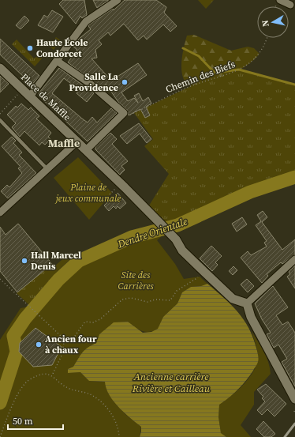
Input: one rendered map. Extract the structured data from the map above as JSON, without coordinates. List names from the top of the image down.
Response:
{
  "streets": {
    "street": ["Place de Maffle"],
    "path": ["Chemin des Biefs"]
  },
  "districts": ["Maffle"],
  "water": ["Dendre Orientale", "Ancienne carrière Rivière et Cailleau"],
  "parks": ["Plaine de jeux communale", "Site des Carrières"],
  "places": [
    "Haute École Condorcet",
    "Salle La Providence",
    "Hall Marcel Denis",
    "Ancien four à chaux"
  ],
  "scale_bar": "50 m",
  "north": "left"
}
